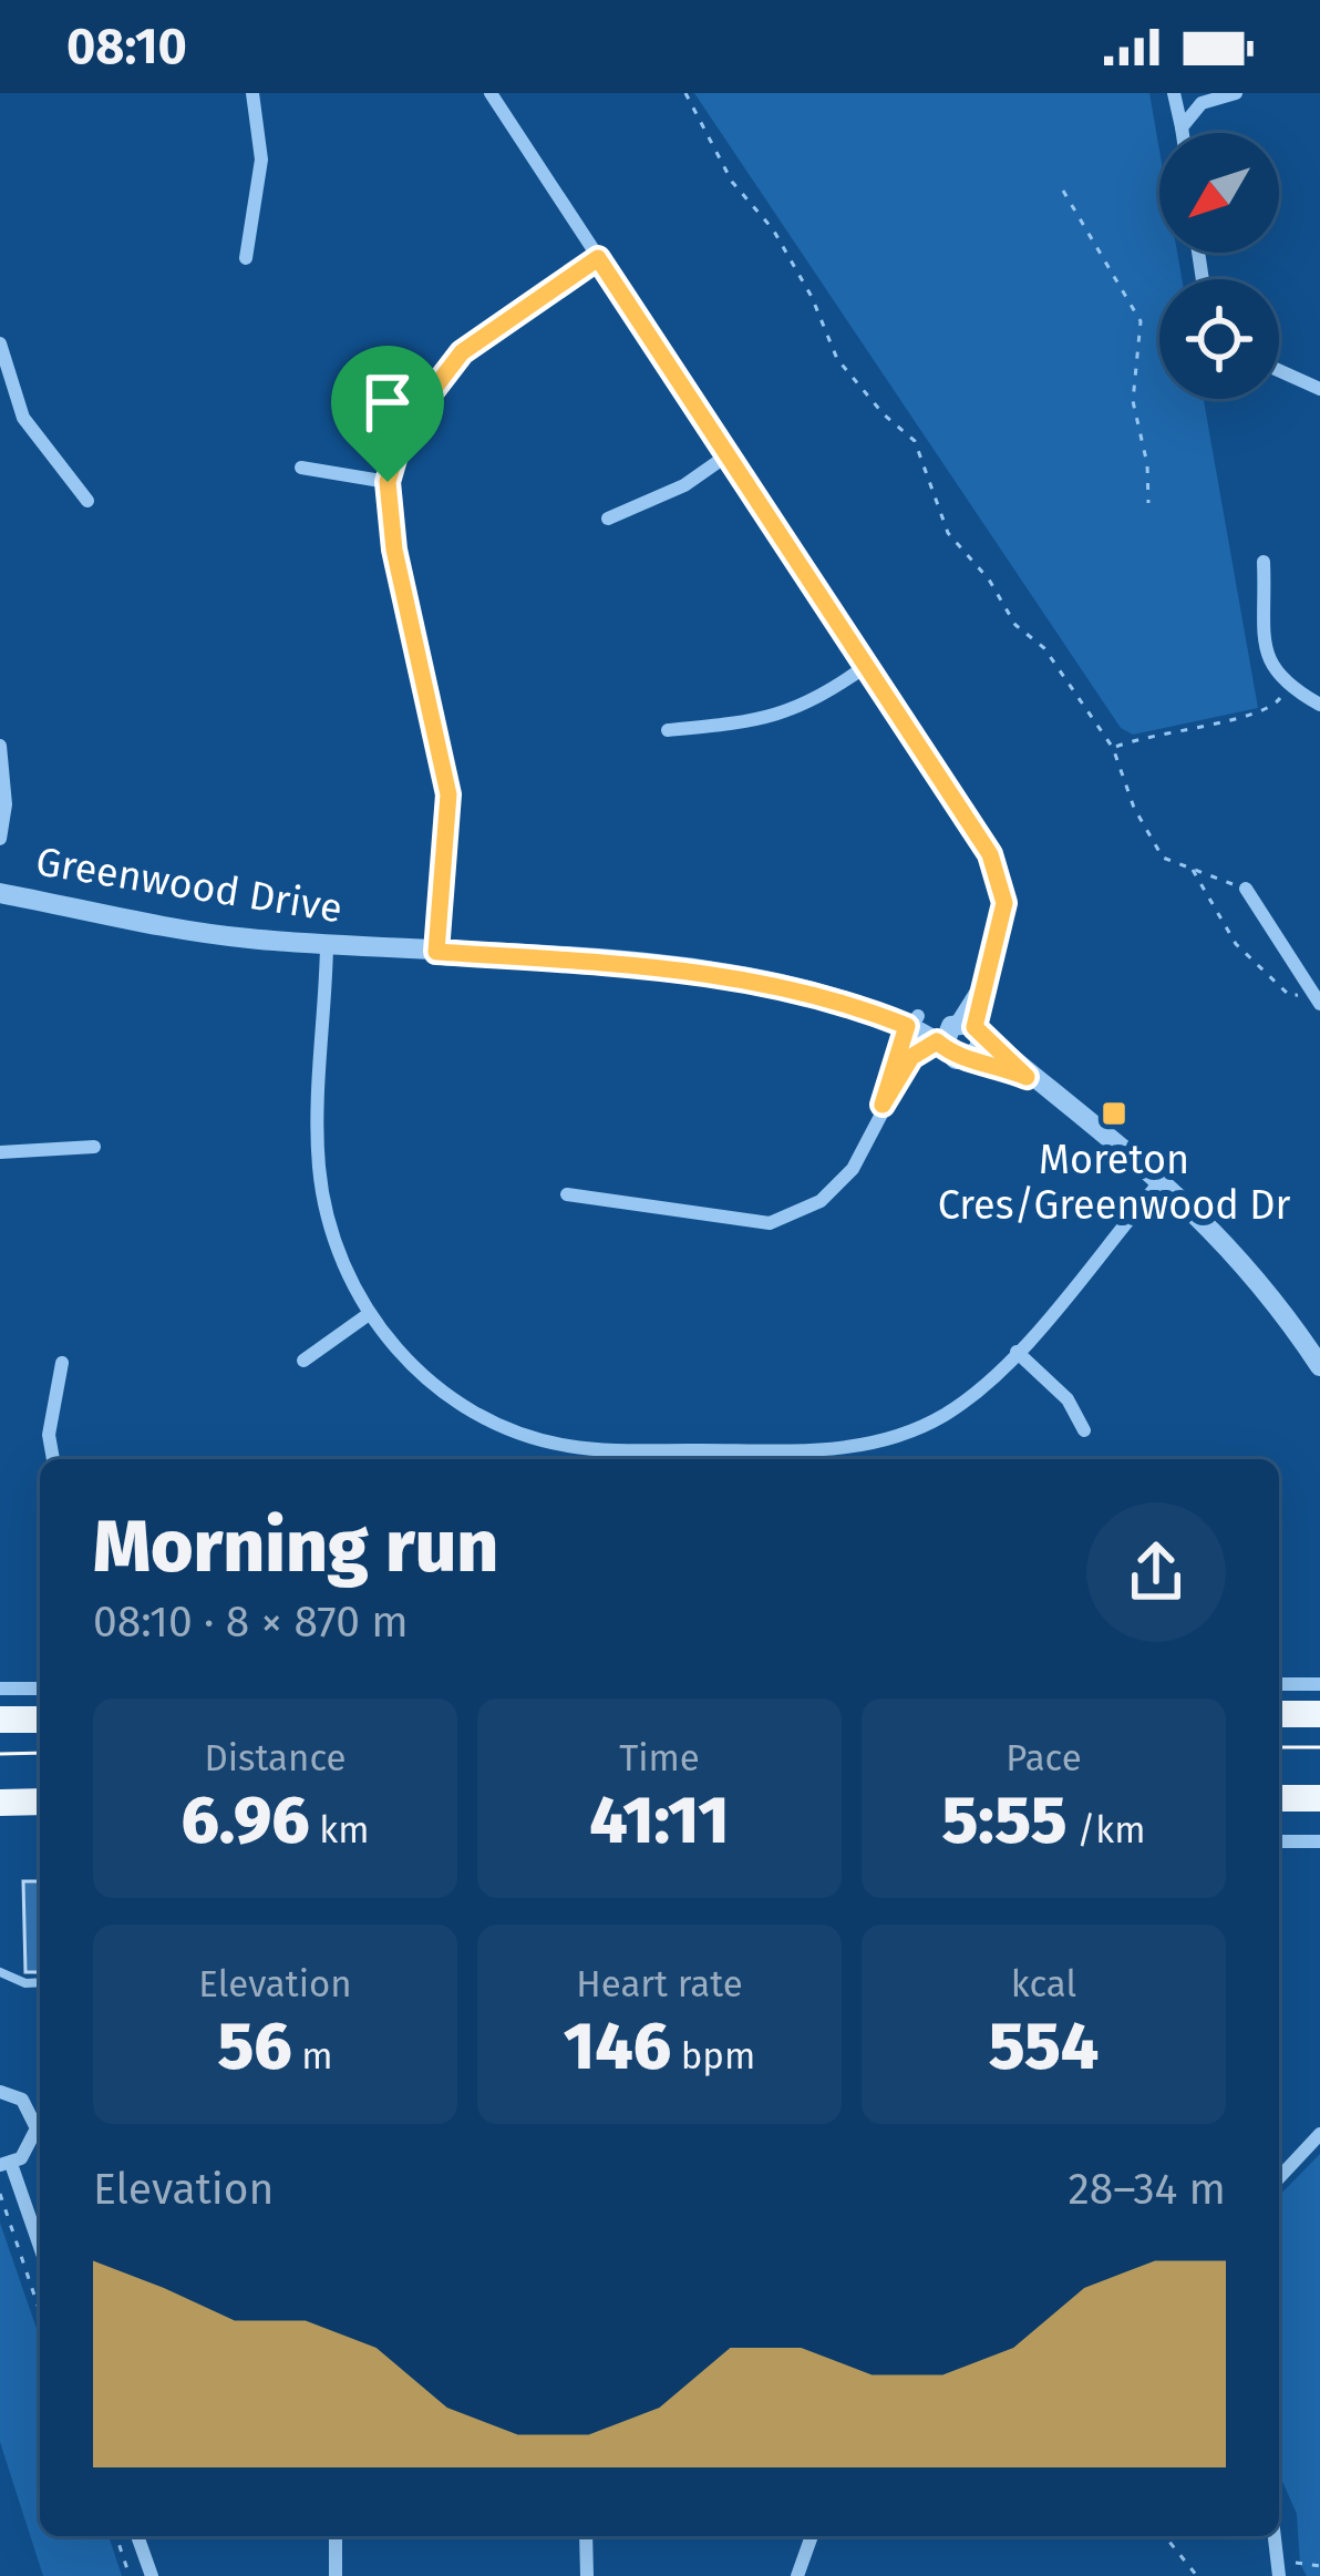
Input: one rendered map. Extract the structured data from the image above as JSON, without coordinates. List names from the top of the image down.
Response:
{
  "streets": {
    "street": ["Greenwood Drive"]
  },
  "places": {
    "transit": ["Moreton Cres/Greenwood Dr"]
  },
  "north": "bottom left",
  "page": {
    "status": "08:10",
    "heading": ["Morning run", "08:10 · 8 × 870 m"],
    "stats": [
      ["Distance", "6.96 km"],
      ["Time", "41:11"],
      ["Pace", "5:55 /km"],
      ["Elevation", "56 m"],
      ["Heart rate", "146 bpm"],
      ["kcal", "554"]
    ],
    "chart": ["Elevation", "28–34 m"]
  }
}
